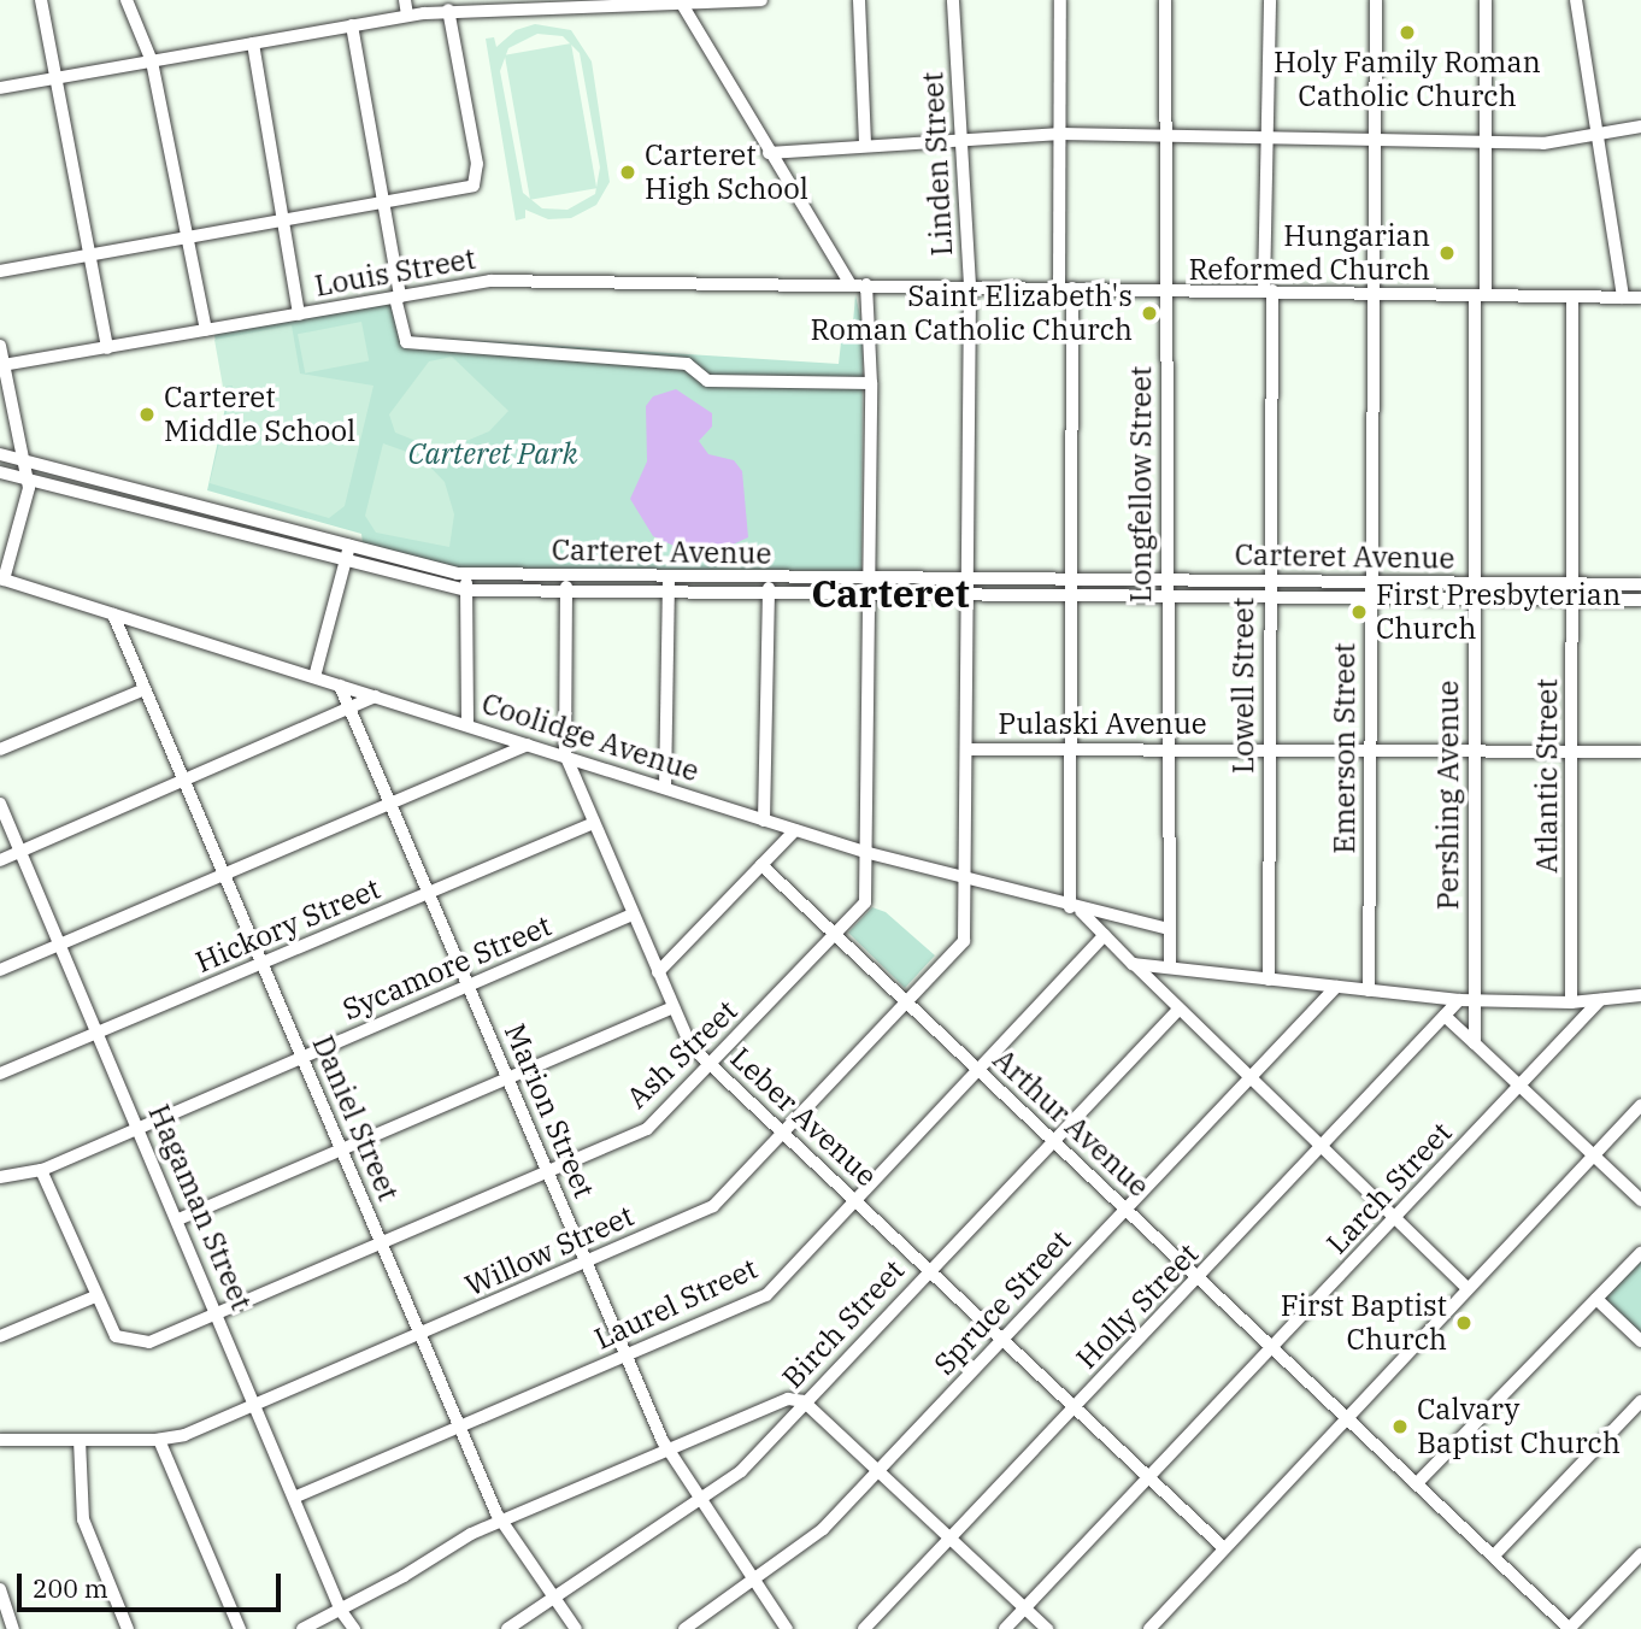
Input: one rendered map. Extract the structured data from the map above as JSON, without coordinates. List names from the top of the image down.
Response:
{
  "streets": {
    "street": [
      "Linden Street",
      "Louis Street",
      "Longfellow Street",
      "Carteret Avenue",
      "Lowell Street",
      "Pulaski Avenue",
      "Coolidge Avenue",
      "Emerson Street",
      "Atlantic Street",
      "Pershing Avenue",
      "Hickory Street",
      "Sycamore Street",
      "Ash Street",
      "Marion Street",
      "Leber Avenue",
      "Daniel Street",
      "Arthur Avenue",
      "Larch Street",
      "Hagaman Street",
      "Willow Street",
      "Spruce Street",
      "Laurel Street",
      "Holly Street",
      "Birch Street"
    ]
  },
  "crossings": [
    ["Linden Street", "Louis Street"],
    ["Linden Street", "Carteret Avenue"],
    ["Linden Street", "Pulaski Avenue"],
    ["Linden Street", "Coolidge Avenue"],
    ["Linden Street", "Willow Street"],
    ["Louis Street", "Longfellow Street"],
    ["Louis Street", "Lowell Street"],
    ["Louis Street", "Emerson Street"],
    ["Louis Street", "Atlantic Street"],
    ["Louis Street", "Pershing Avenue"],
    ["Louis Street", "Ash Street"],
    ["Longfellow Street", "Carteret Avenue"],
    ["Longfellow Street", "Pulaski Avenue"],
    ["Longfellow Street", "Coolidge Avenue"],
    ["Carteret Avenue", "Lowell Street"],
    ["Carteret Avenue", "Emerson Street"],
    ["Carteret Avenue", "Atlantic Street"],
    ["Carteret Avenue", "Pershing Avenue"],
    ["Carteret Avenue", "Ash Street"],
    ["Lowell Street", "Pulaski Avenue"],
    ["Pulaski Avenue", "Emerson Street"],
    ["Pulaski Avenue", "Atlantic Street"],
    ["Pulaski Avenue", "Pershing Avenue"],
    ["Coolidge Avenue", "Ash Street"],
    ["Coolidge Avenue", "Marion Street"],
    ["Coolidge Avenue", "Leber Avenue"],
    ["Coolidge Avenue", "Daniel Street"],
    ["Coolidge Avenue", "Willow Street"],
    ["Pershing Avenue", "Holly Street"],
    ["Hickory Street", "Marion Street"],
    ["Hickory Street", "Leber Avenue"],
    ["Hickory Street", "Daniel Street"],
    ["Hickory Street", "Hagaman Street"],
    ["Sycamore Street", "Marion Street"],
    ["Sycamore Street", "Leber Avenue"],
    ["Sycamore Street", "Daniel Street"],
    ["Sycamore Street", "Hagaman Street"],
    ["Ash Street", "Marion Street"],
    ["Ash Street", "Leber Avenue"],
    ["Ash Street", "Daniel Street"],
    ["Ash Street", "Arthur Avenue"],
    ["Ash Street", "Hagaman Street"],
    ["Marion Street", "Willow Street"],
    ["Marion Street", "Spruce Street"],
    ["Marion Street", "Laurel Street"],
    ["Marion Street", "Birch Street"],
    ["Leber Avenue", "Larch Street"],
    ["Leber Avenue", "Willow Street"],
    ["Leber Avenue", "Spruce Street"],
    ["Leber Avenue", "Laurel Street"],
    ["Leber Avenue", "Holly Street"],
    ["Leber Avenue", "Birch Street"],
    ["Daniel Street", "Willow Street"],
    ["Daniel Street", "Laurel Street"],
    ["Daniel Street", "Birch Street"],
    ["Arthur Avenue", "Larch Street"],
    ["Arthur Avenue", "Willow Street"],
    ["Arthur Avenue", "Spruce Street"],
    ["Arthur Avenue", "Laurel Street"],
    ["Arthur Avenue", "Holly Street"],
    ["Arthur Avenue", "Birch Street"],
    ["Hagaman Street", "Willow Street"],
    ["Hagaman Street", "Laurel Street"]
  ],
  "districts": ["Carteret"],
  "parks": ["Carteret Park"],
  "places": [
    "Holy Family Roman Catholic Church",
    "Carteret High School",
    "Hungarian Reformed Church",
    "Saint Elizabeth's Roman Catholic Church",
    "Carteret Middle School",
    "First Presbyterian Church",
    "First Baptist Church",
    "Calvary Baptist Church"
  ],
  "scale_bar": "200 m"
}
